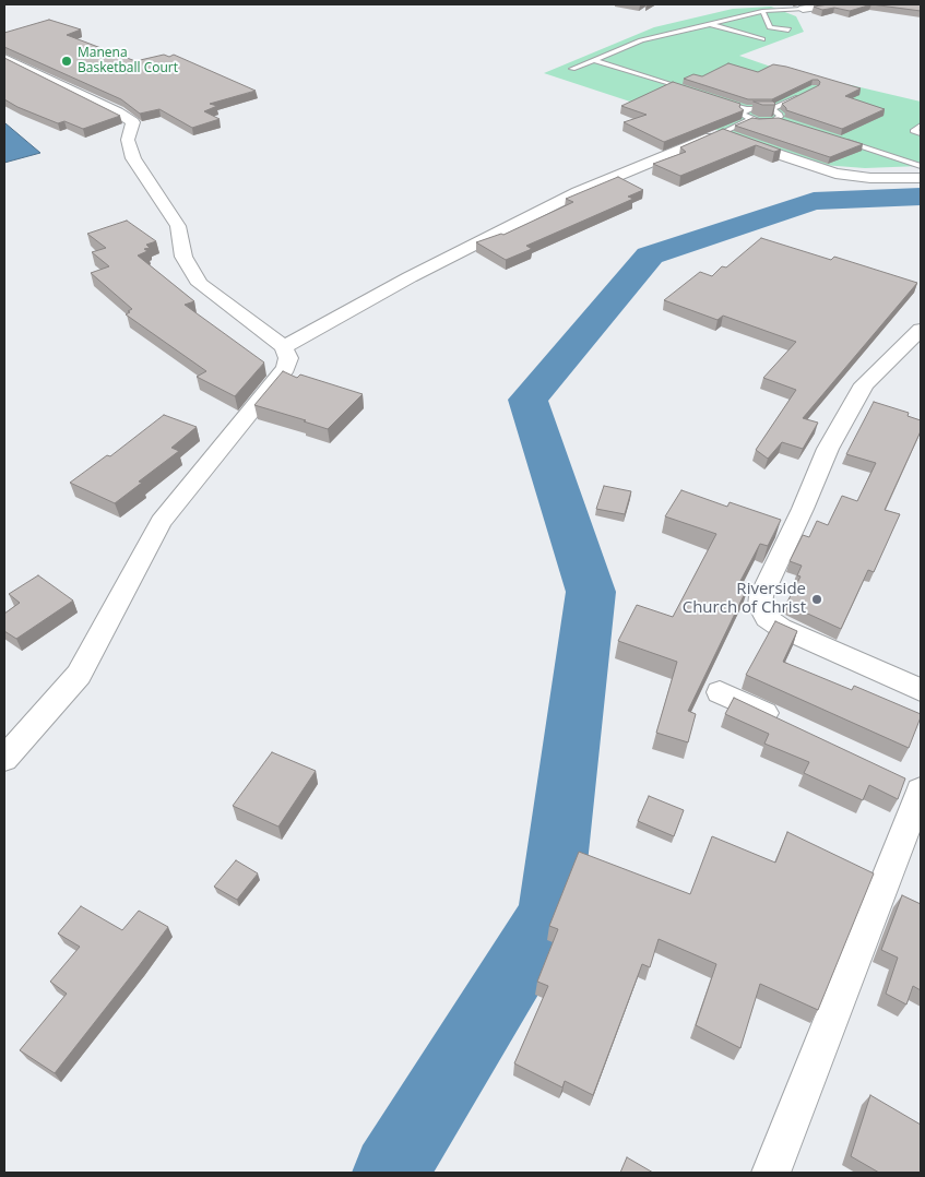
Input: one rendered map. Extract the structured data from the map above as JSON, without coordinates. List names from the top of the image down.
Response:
{
  "places": ["Manena Basketball Court", "Riverside Church of Christ"]
}
